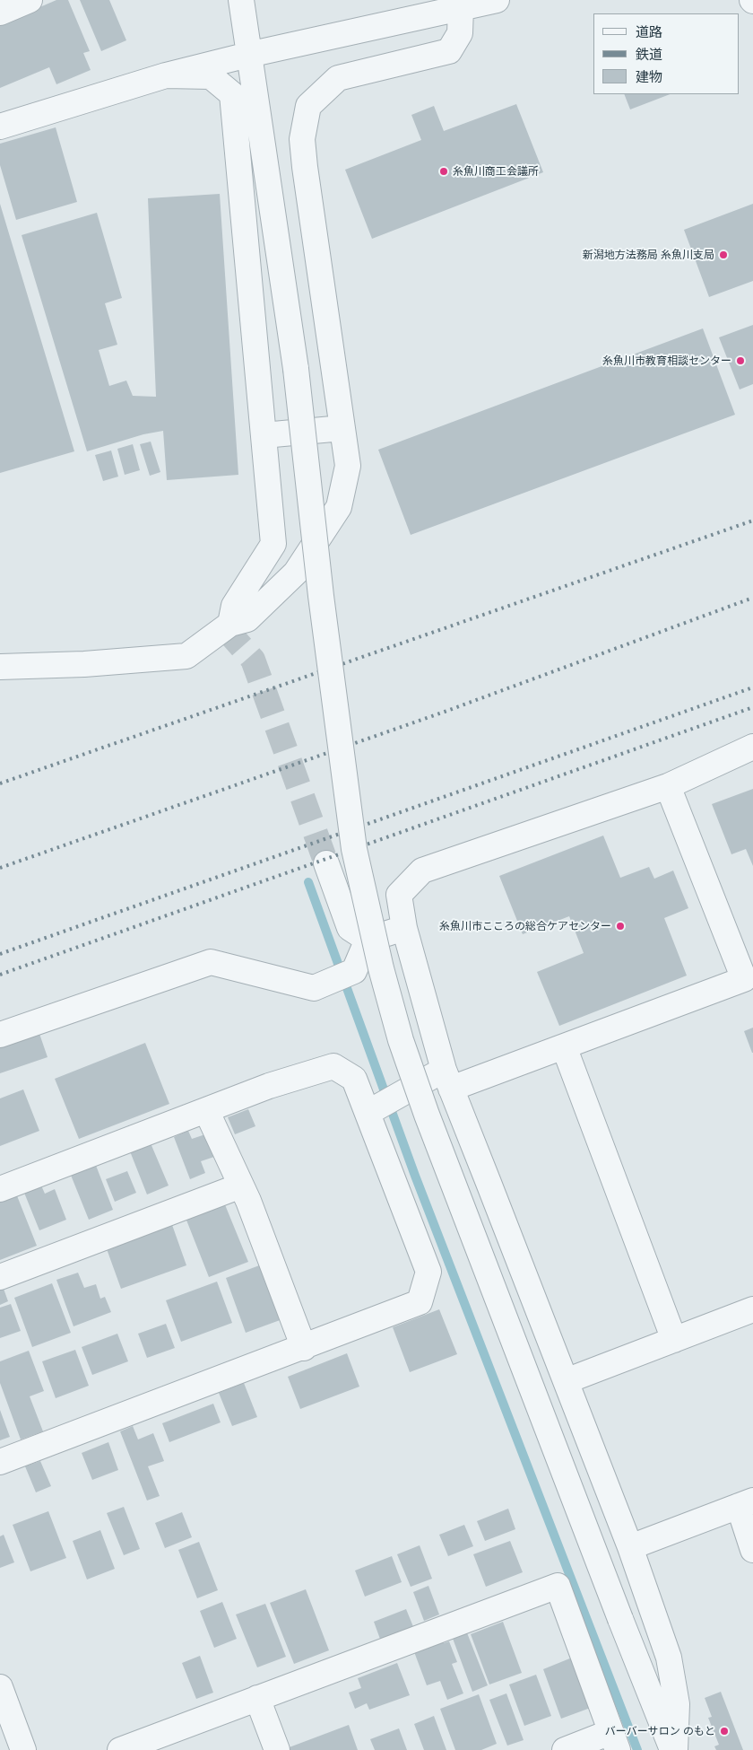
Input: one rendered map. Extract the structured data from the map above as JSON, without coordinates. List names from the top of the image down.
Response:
{
  "places": [
    "糸魚川商工会議所",
    "新潟地方法務局 糸魚川支局",
    "糸魚川市教育相談センター",
    "糸魚川市こころの総合ケアセンター",
    "バーバーサロン のもと"
  ],
  "legend": ["道路", "鉄道", "建物"]
}
